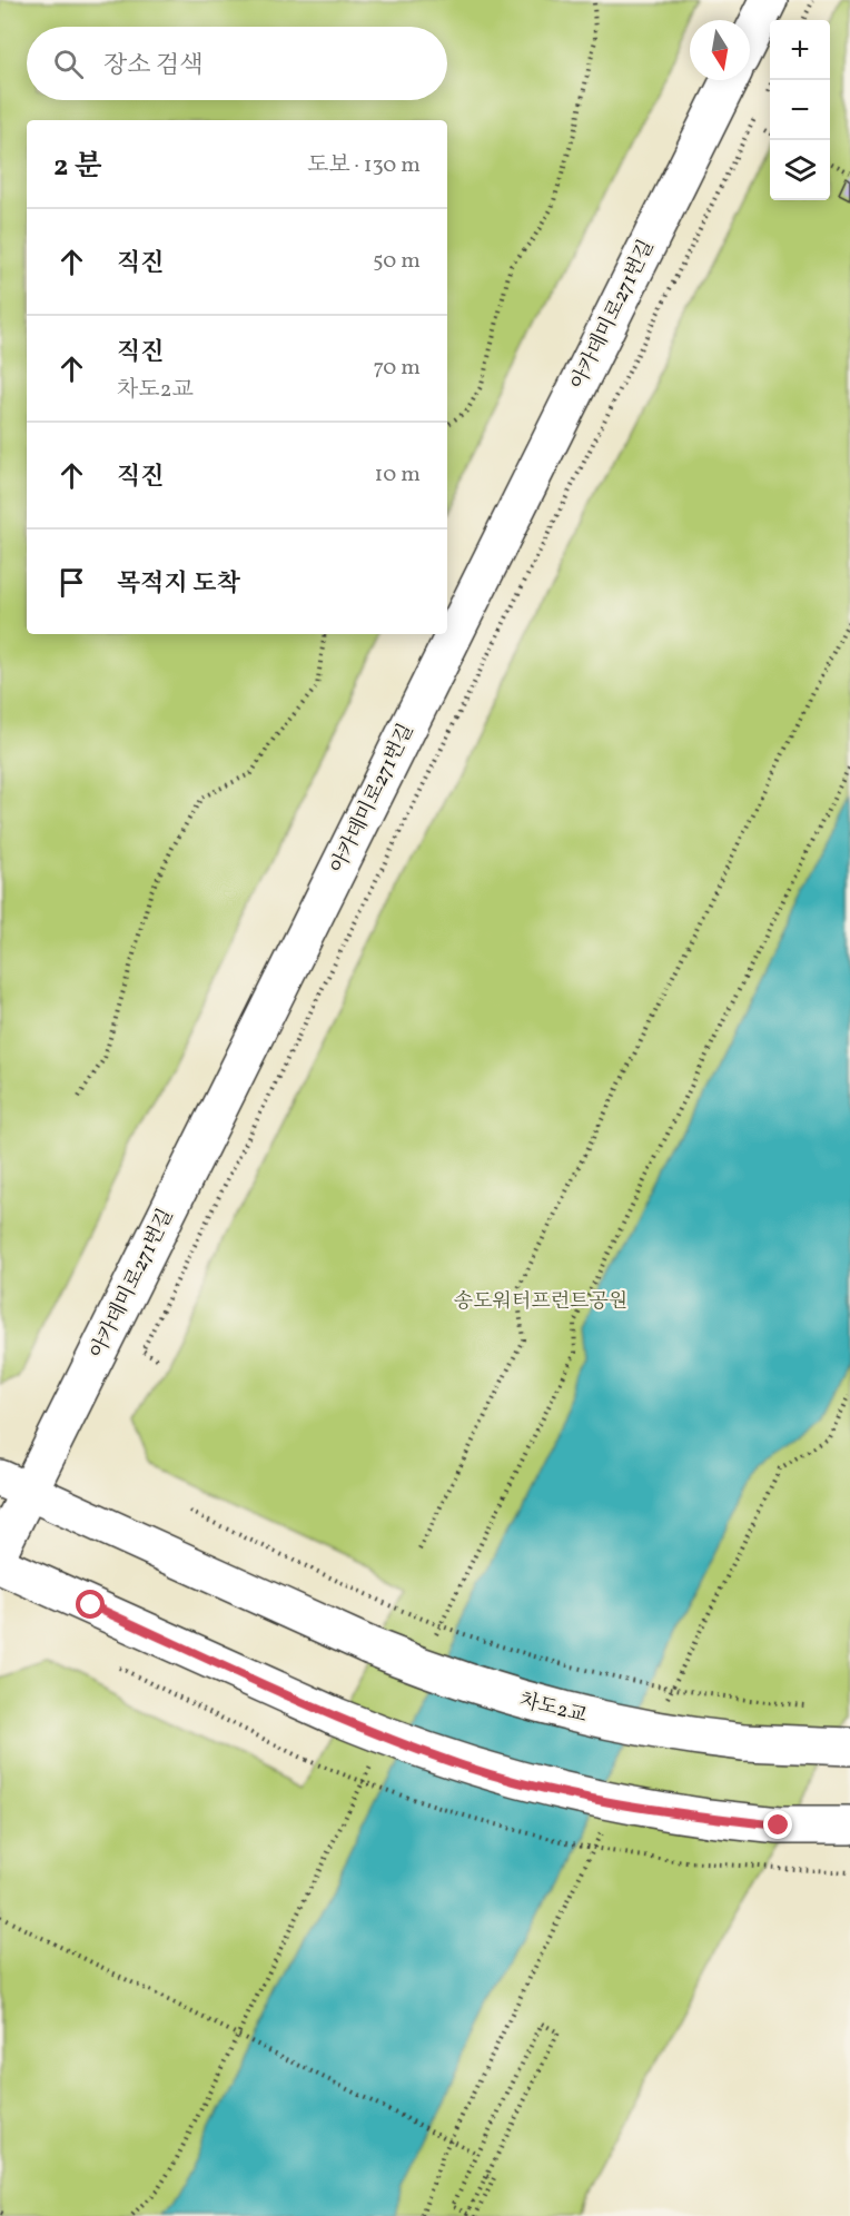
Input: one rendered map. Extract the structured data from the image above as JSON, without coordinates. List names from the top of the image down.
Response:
{
  "streets": {
    "main road": ["아카데미로271번길", "차도2교"]
  },
  "crossings": [
    ["아카데미로271번길", "차도2교"]
  ],
  "parks": ["송도워터프런트공원"],
  "north": "bottom",
  "page": {
    "map_buttons": ["+", "−"],
    "search": "장소 검색",
    "heading": ["2 분", "도보 · 130 m"],
    "list": [
      ["직진", "50 m"],
      ["직진", "차도2교", "70 m"],
      ["직진", "10 m"],
      "목적지 도착"
    ]
  }
}
